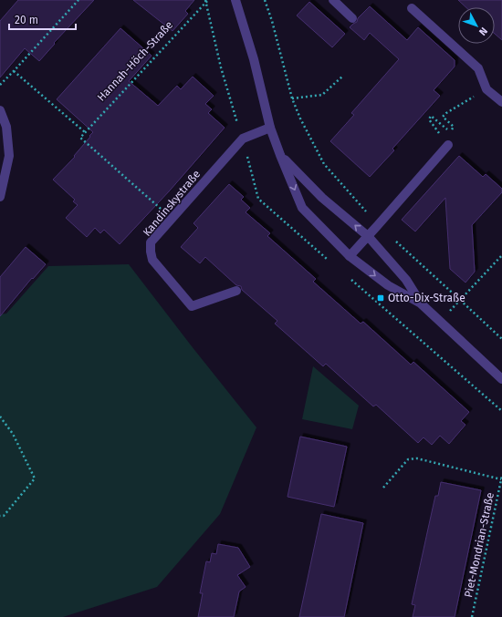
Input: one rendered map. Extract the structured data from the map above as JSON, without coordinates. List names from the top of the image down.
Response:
{
  "streets": {
    "street": ["Kandinskystraße"],
    "path": ["Hannah-Höch-Straße", "Piet-Mondrian-Straße"]
  },
  "crossings": [
    ["Hannah-Höch-Straße", "Kandinskystraße"]
  ],
  "places": {
    "transit": ["Otto-Dix-Straße"]
  },
  "scale_bar": "20 m",
  "north": "bottom right"
}
